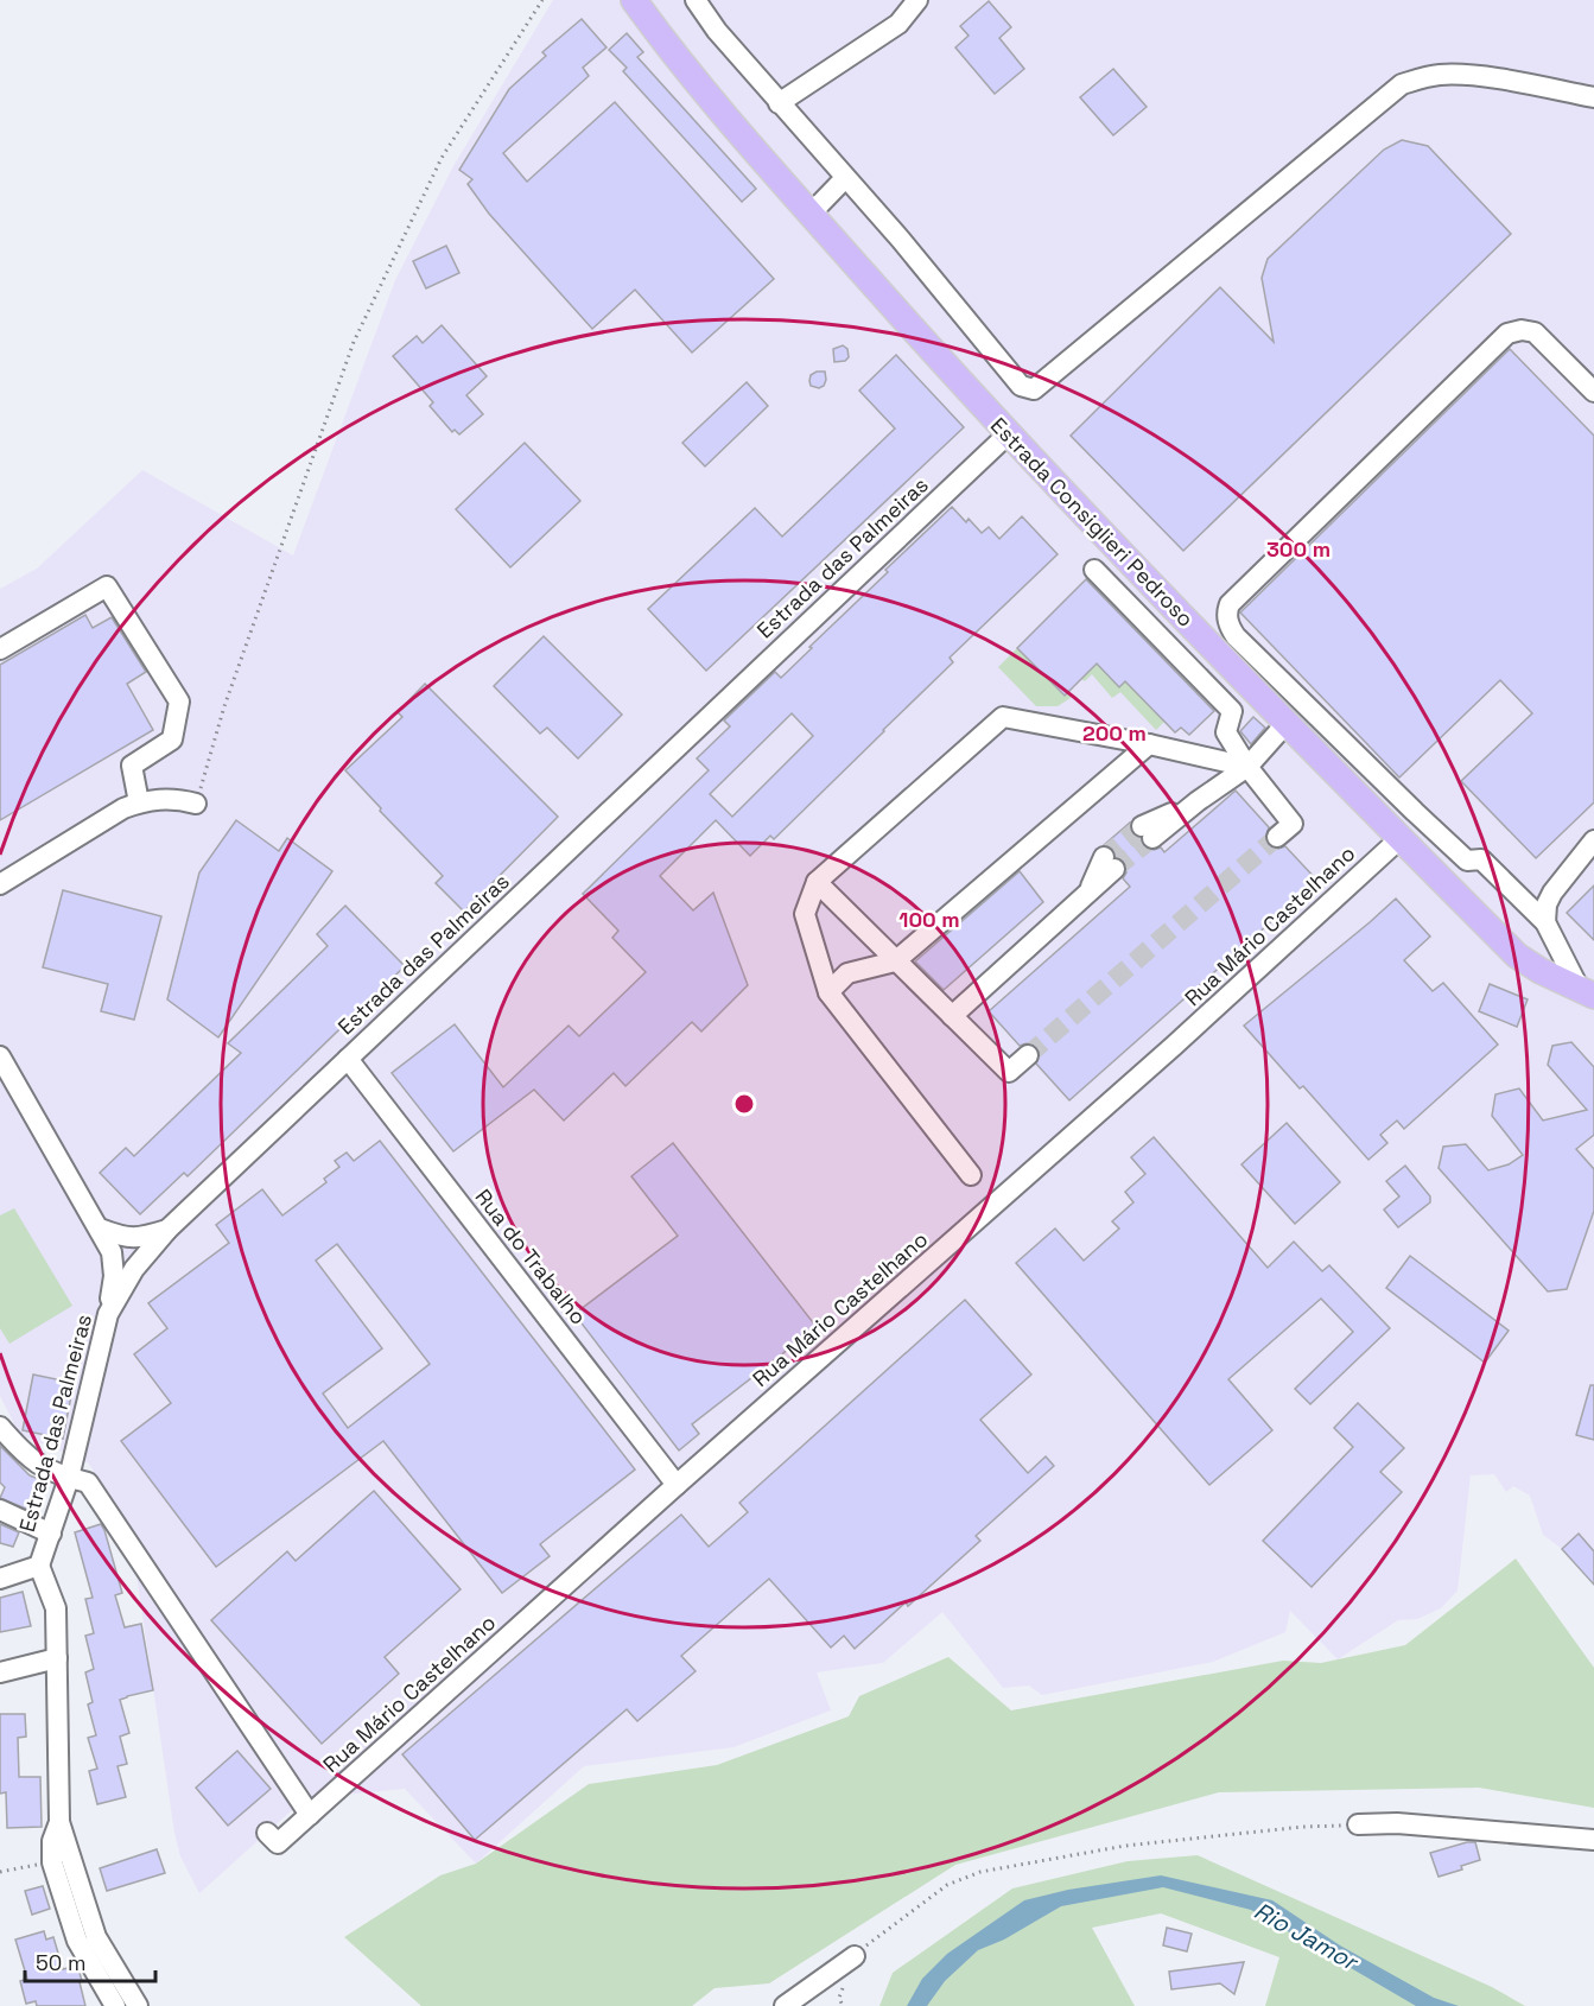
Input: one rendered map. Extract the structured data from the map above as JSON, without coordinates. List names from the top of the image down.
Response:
{
  "streets": {
    "main road": ["Estrada Consiglieri Pedroso"],
    "street": ["Estrada das Palmeiras", "Rua Mário Castelhano", "Rua do Trabalho"]
  },
  "crossings": [
    ["Estrada Consiglieri Pedroso", "Estrada das Palmeiras"],
    ["Estrada Consiglieri Pedroso", "Rua Mário Castelhano"],
    ["Estrada das Palmeiras", "Rua do Trabalho"],
    ["Rua Mário Castelhano", "Rua do Trabalho"]
  ],
  "water": ["Rio Jamor"],
  "scale_bar": "50 m",
  "rings": ["300 m", "200 m", "100 m"]
}
